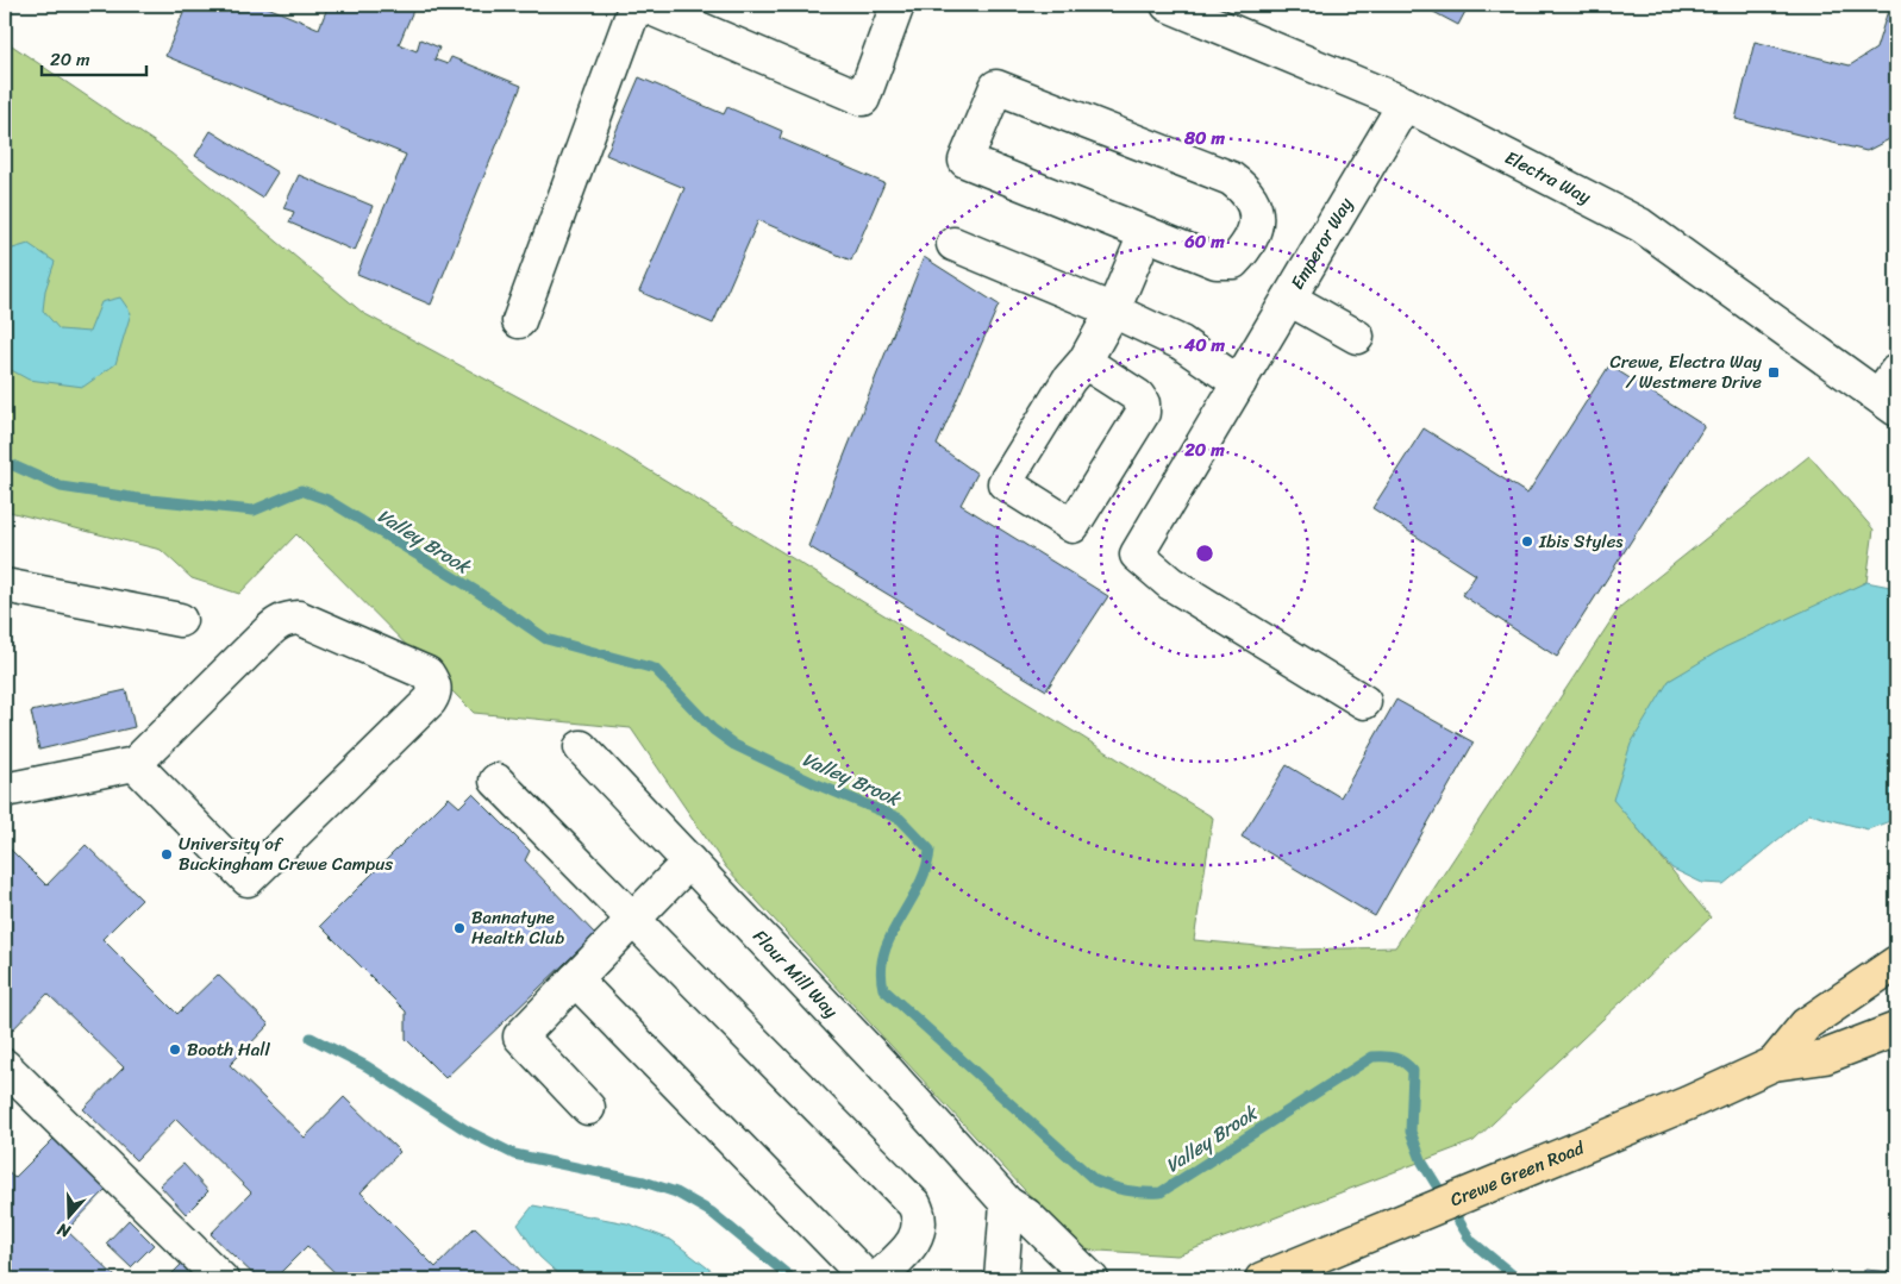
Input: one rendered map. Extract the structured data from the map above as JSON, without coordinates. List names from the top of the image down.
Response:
{
  "streets": {
    "main road": ["Crewe Green Road"],
    "street": ["Electra Way", "Emperor Way", "Flour Mill Way"]
  },
  "crossings": [
    ["Electra Way", "Emperor Way"]
  ],
  "water": ["Valley Brook"],
  "places": {
    "transit": ["Crewe, Electra Way / Westmere Drive"],
    "other": [
      "Ibis Styles",
      "University of Buckingham Crewe Campus",
      "Bannatyne Health Club",
      "Booth Hall"
    ]
  },
  "scale_bar": "20 m",
  "north": "bottom",
  "rings": [
    "80 m",
    "60 m",
    "40 m",
    "20 m"
  ]
}
